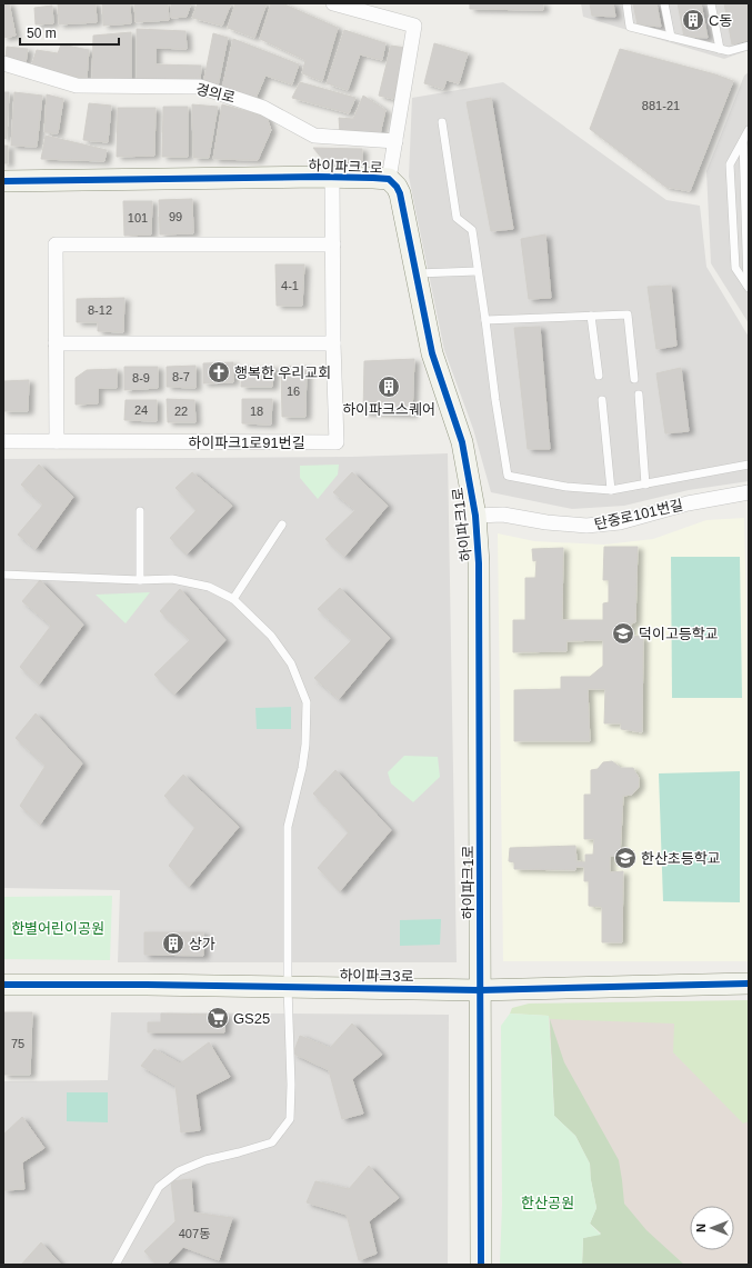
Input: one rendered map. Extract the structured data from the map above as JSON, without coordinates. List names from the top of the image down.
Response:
{
  "streets": {
    "street": [
      "경의로",
      "하이파크1로",
      "하이파크1로91번길",
      "탄중로101번길",
      "하이파크3로"
    ]
  },
  "crossings": [
    ["하이파크1로", "하이파크1로91번길"],
    ["하이파크1로", "탄중로101번길"],
    ["하이파크1로", "하이파크3로"]
  ],
  "parks": ["한별어린이공원", "한산공원"],
  "places": {
    "building": ["C동", "하이파크스퀘어", "상가"],
    "church": ["행복한 우리교회"],
    "school or university": ["덕이고등학교", "한산초등학교"],
    "supermarket": ["GS25"]
  },
  "house_numbers": [
    "881-21",
    "99",
    "101",
    "4-1",
    "8-12",
    "8-7",
    "8-9",
    "16",
    "24",
    "22",
    "18",
    "75",
    "407동"
  ],
  "scale_bar": "50 m",
  "north": "left"
}
